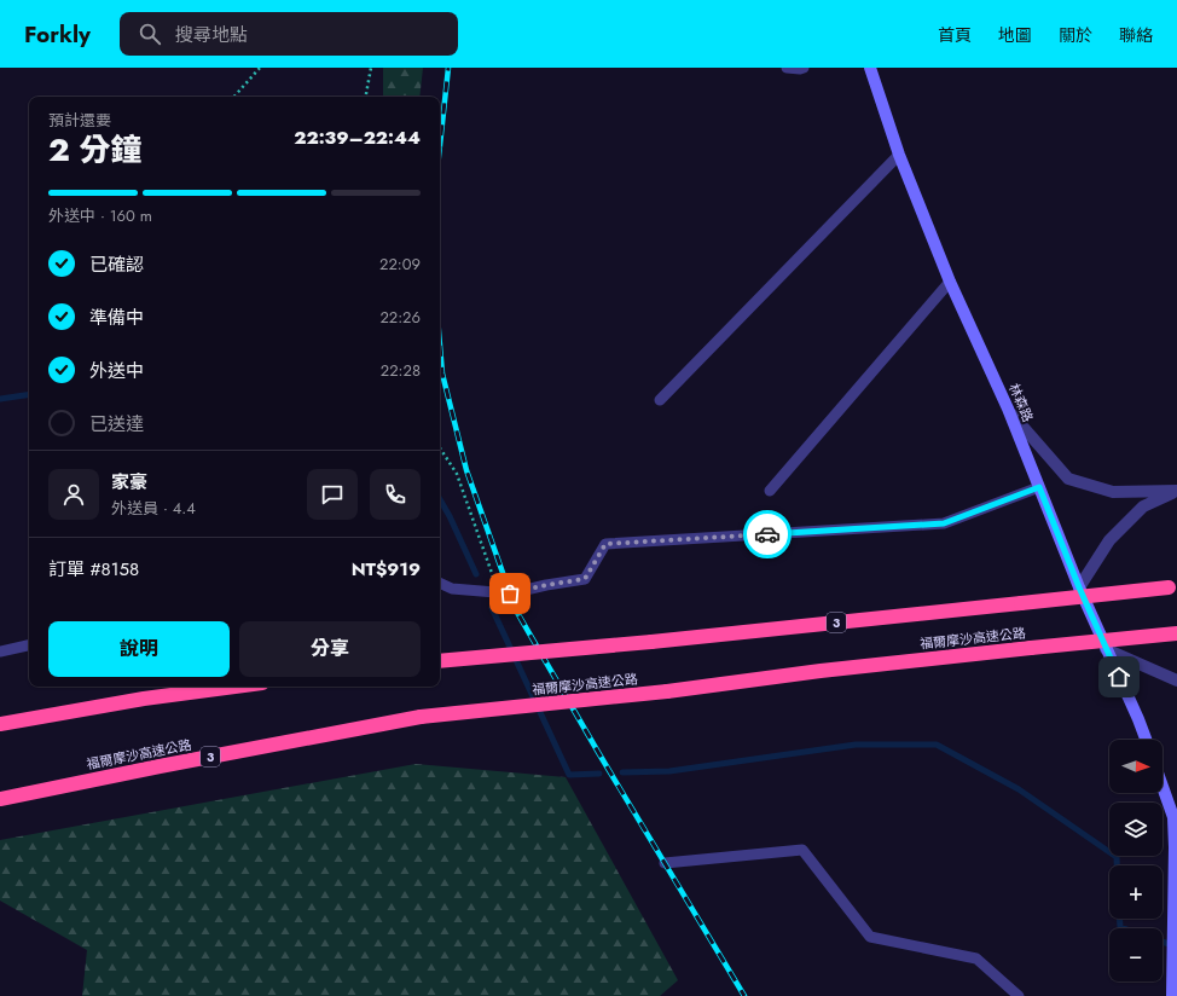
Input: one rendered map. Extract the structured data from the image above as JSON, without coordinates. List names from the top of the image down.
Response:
{
  "streets": {
    "highway": ["3", "福爾摩沙高速公路"],
    "main road": ["林森路"]
  },
  "north": "right",
  "page": {
    "header": "Forkly",
    "search": "搜尋地點",
    "nav": [
      "首頁",
      "地圖",
      "關於",
      "聯絡"
    ],
    "heading": ["2 分鐘", "預計還要", "22:39–22:44"],
    "panel": [
      "家豪",
      "外送員 · 4.4",
      "訂單 #8158",
      "NT$919"
    ],
    "bar": "外送中 · 160 m",
    "list": [
      ["已確認", "22:09"],
      ["準備中", "22:26"],
      ["外送中", "22:28"],
      "已送達"
    ],
    "buttons": ["說明", "分享"],
    "map_buttons": ["+", "−"]
  }
}
